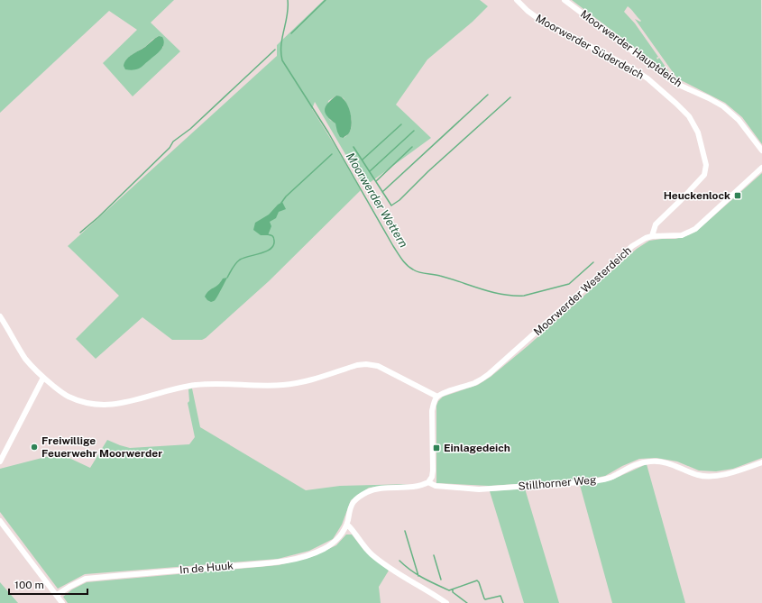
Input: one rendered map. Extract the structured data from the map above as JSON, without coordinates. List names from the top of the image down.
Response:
{
  "streets": {
    "street": [
      "Moorwerder Süderdeich",
      "Moorwerder Hauptdeich",
      "Moorwerder Westerdeich",
      "Stillhorner Weg",
      "In de Huuk"
    ]
  },
  "crossings": [
    ["Moorwerder Süderdeich", "Moorwerder Westerdeich"],
    ["Stillhorner Weg", "In de Huuk"]
  ],
  "water": ["Moorwerder Wettern"],
  "places": {
    "transit": ["Heuckenlock", "Einlagedeich"],
    "other": ["Freiwillige Feuerwehr Moorwerder"]
  },
  "scale_bar": "100 m"
}
